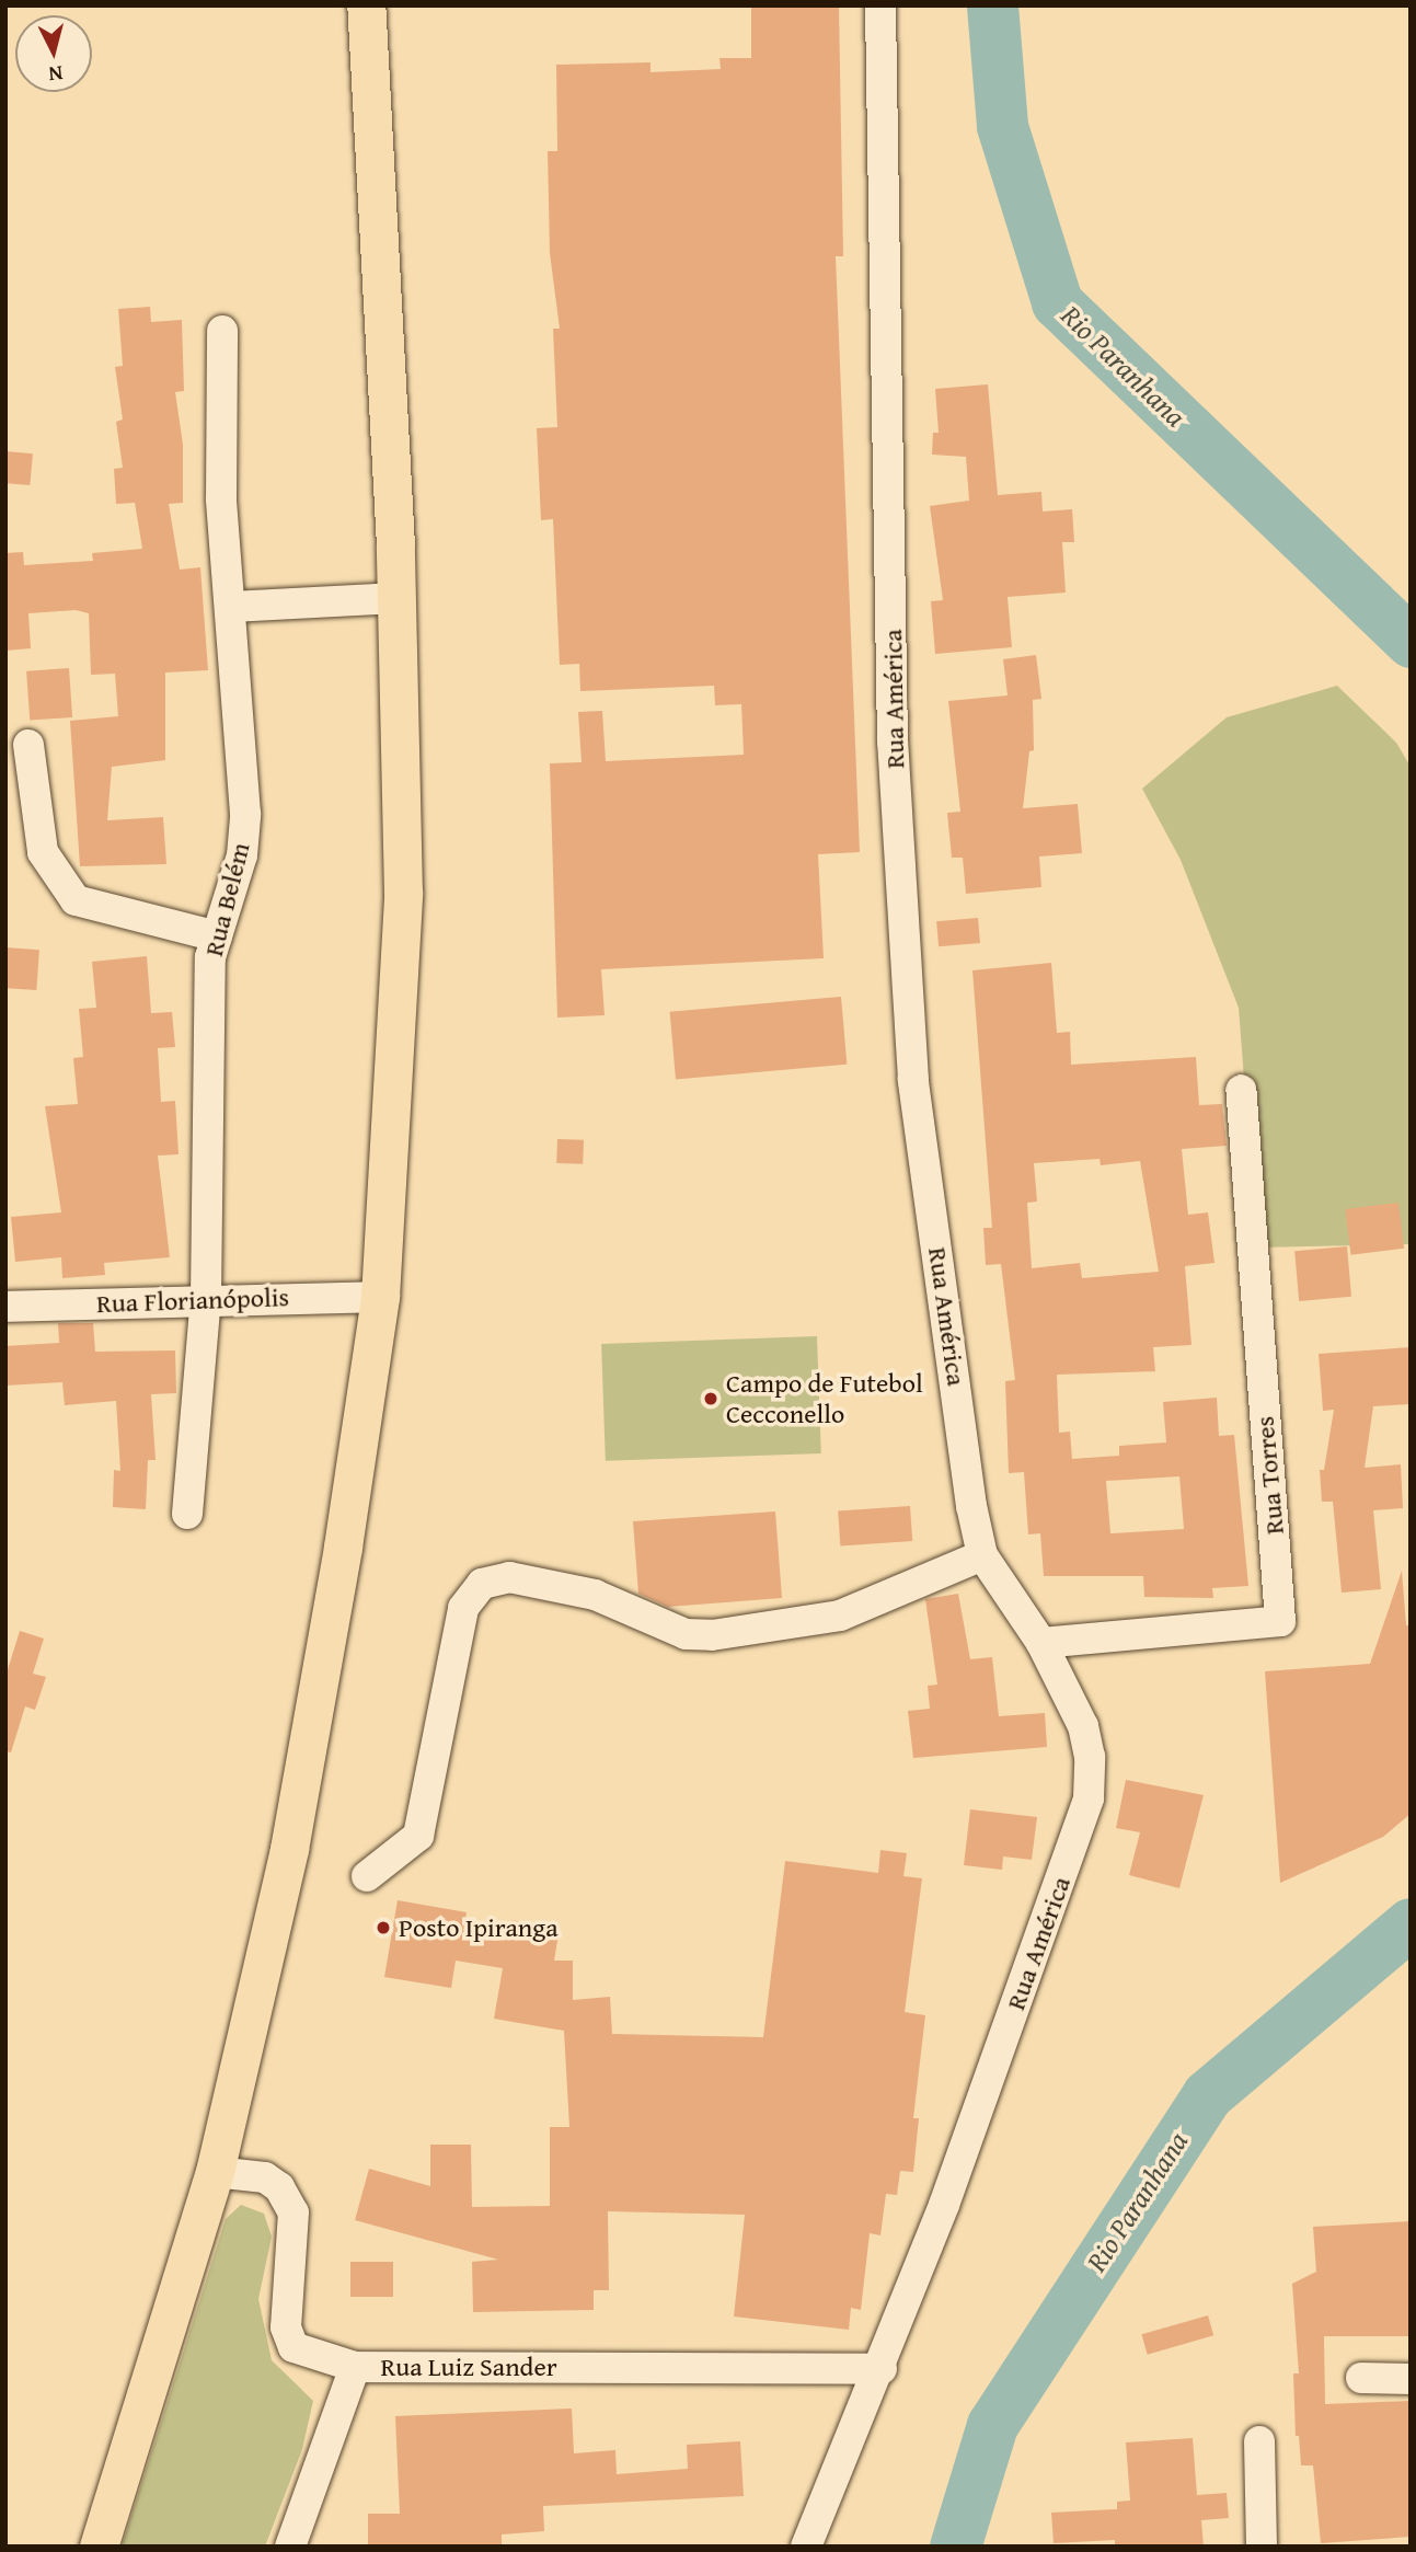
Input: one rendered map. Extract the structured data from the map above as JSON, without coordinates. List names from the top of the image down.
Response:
{
  "streets": {
    "street": [
      "Rua América",
      "Rua Belém",
      "Rua Florianópolis",
      "Rua Torres",
      "Rua Luiz Sander"
    ]
  },
  "crossings": [
    ["Rua América", "Rua Torres"],
    ["Rua América", "Rua Luiz Sander"],
    ["Rua Belém", "Rua Florianópolis"]
  ],
  "water": ["Rio Paranhana"],
  "places": ["Campo de Futebol Cecconello", "Posto Ipiranga"],
  "north": "bottom"
}
